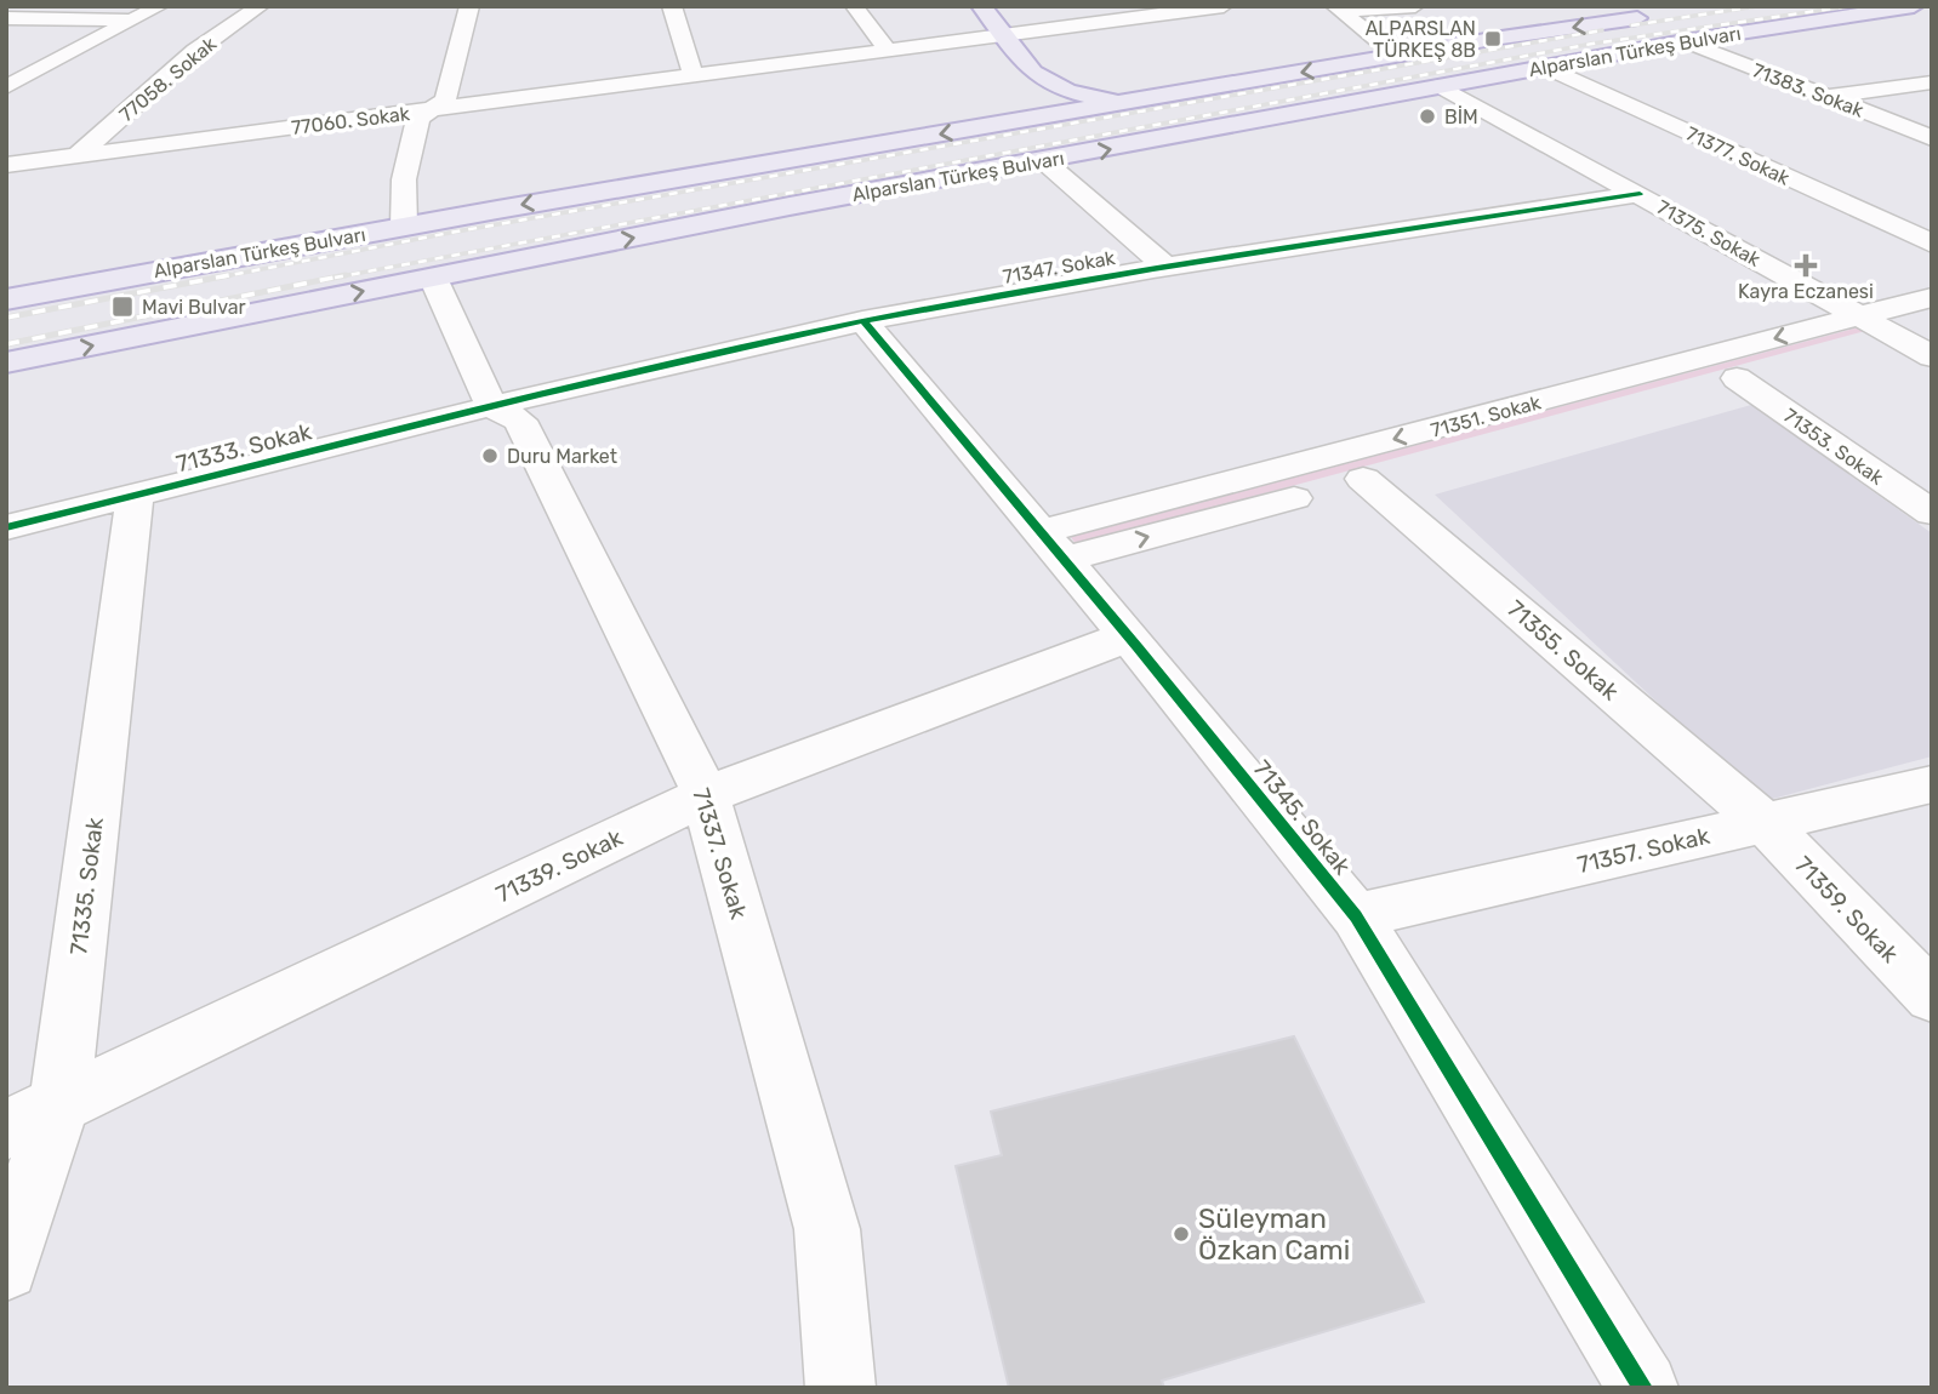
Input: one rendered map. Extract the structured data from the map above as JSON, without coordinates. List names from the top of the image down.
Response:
{
  "streets": {
    "main road": ["Alparslan Türkeş Bulvarı"],
    "street": [
      "77058. Sokak",
      "71383. Sokak",
      "77060. Sokak",
      "71377. Sokak",
      "71375. Sokak",
      "71347. Sokak",
      "71351. Sokak",
      "71353. Sokak",
      "71333. Sokak",
      "71355. Sokak",
      "71345. Sokak",
      "71357. Sokak",
      "71337. Sokak",
      "71339. Sokak",
      "71335. Sokak",
      "71359. Sokak"
    ]
  },
  "crossings": [
    ["Alparslan Türkeş Bulvarı", "71383. Sokak"],
    ["Alparslan Türkeş Bulvarı", "71377. Sokak"],
    ["Alparslan Türkeş Bulvarı", "71375. Sokak"],
    ["Alparslan Türkeş Bulvarı", "71337. Sokak"],
    ["77058. Sokak", "77060. Sokak"],
    ["71375. Sokak", "71347. Sokak"],
    ["71375. Sokak", "71351. Sokak"],
    ["71347. Sokak", "71333. Sokak"],
    ["71347. Sokak", "71345. Sokak"],
    ["71347. Sokak", "71337. Sokak"],
    ["71351. Sokak", "71353. Sokak"],
    ["71351. Sokak", "71355. Sokak"],
    ["71351. Sokak", "71345. Sokak"],
    ["71333. Sokak", "71337. Sokak"],
    ["71333. Sokak", "71335. Sokak"],
    ["71355. Sokak", "71357. Sokak"],
    ["71355. Sokak", "71359. Sokak"],
    ["71345. Sokak", "71357. Sokak"],
    ["71345. Sokak", "71339. Sokak"],
    ["71357. Sokak", "71359. Sokak"],
    ["71337. Sokak", "71339. Sokak"],
    ["71339. Sokak", "71335. Sokak"]
  ],
  "places": {
    "transit": ["ALPARSLAN TÜRKEŞ 8B", "Mavi Bulvar"],
    "other": ["BİM", "Duru Market", "Süleyman Özkan Cami"],
    "health": ["Kayra Eczanesi"]
  }
}
